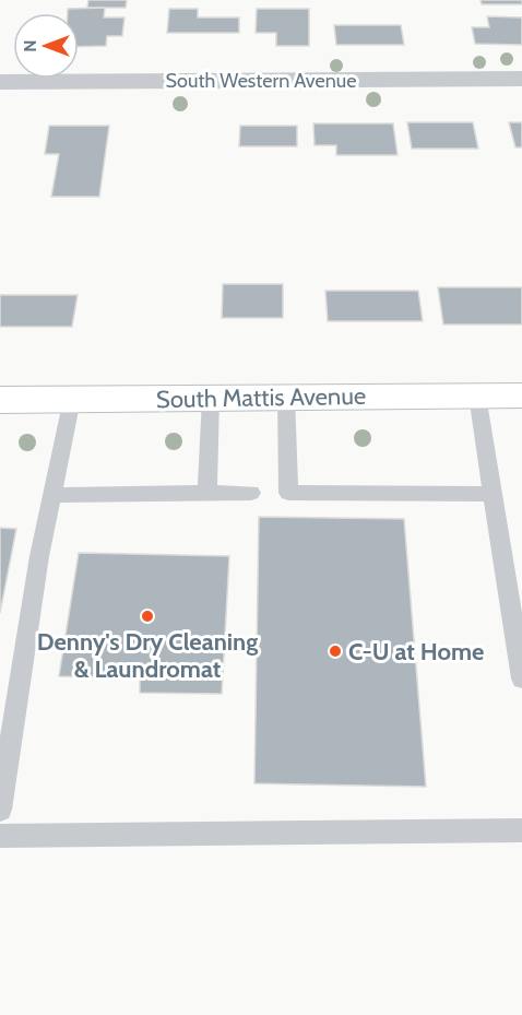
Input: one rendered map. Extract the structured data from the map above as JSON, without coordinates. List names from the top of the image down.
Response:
{
  "streets": {
    "main road": ["South Mattis Avenue"],
    "street": ["South Western Avenue"]
  },
  "places": ["Denny's Dry Cleaning & Laundromat", "C-U at Home"],
  "north": "left"
}
